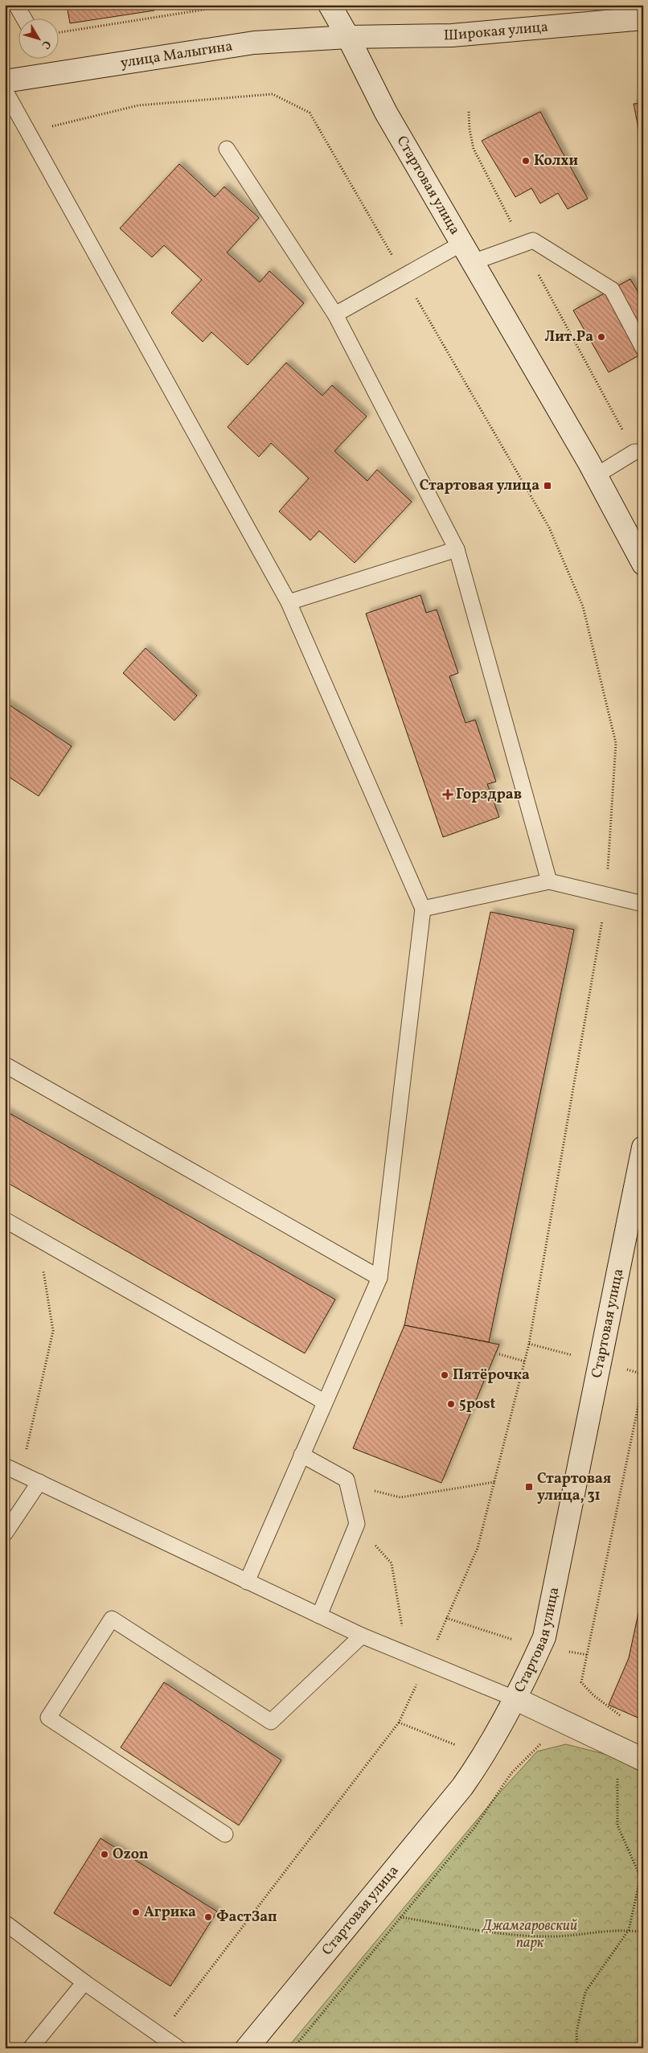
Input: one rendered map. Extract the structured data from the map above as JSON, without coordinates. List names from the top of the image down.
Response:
{
  "streets": {
    "street": ["Широкая улица", "улица Малыгина", "Стартовая улица"]
  },
  "crossings": [
    ["Широкая улица", "улица Малыгина"],
    ["Широкая улица", "Стартовая улица"],
    ["улица Малыгина", "Стартовая улица"]
  ],
  "parks": ["Джамгаровский парк"],
  "places": {
    "other": [
      "Колхи",
      "Лит.Ра",
      "Пятёрочка",
      "5post",
      "Ozon",
      "Агрика",
      "ФастЗап"
    ],
    "transit": ["Стартовая улица", "Стартовая улица, 31"],
    "health": ["Горздрав"]
  },
  "north": "bottom right"
}
